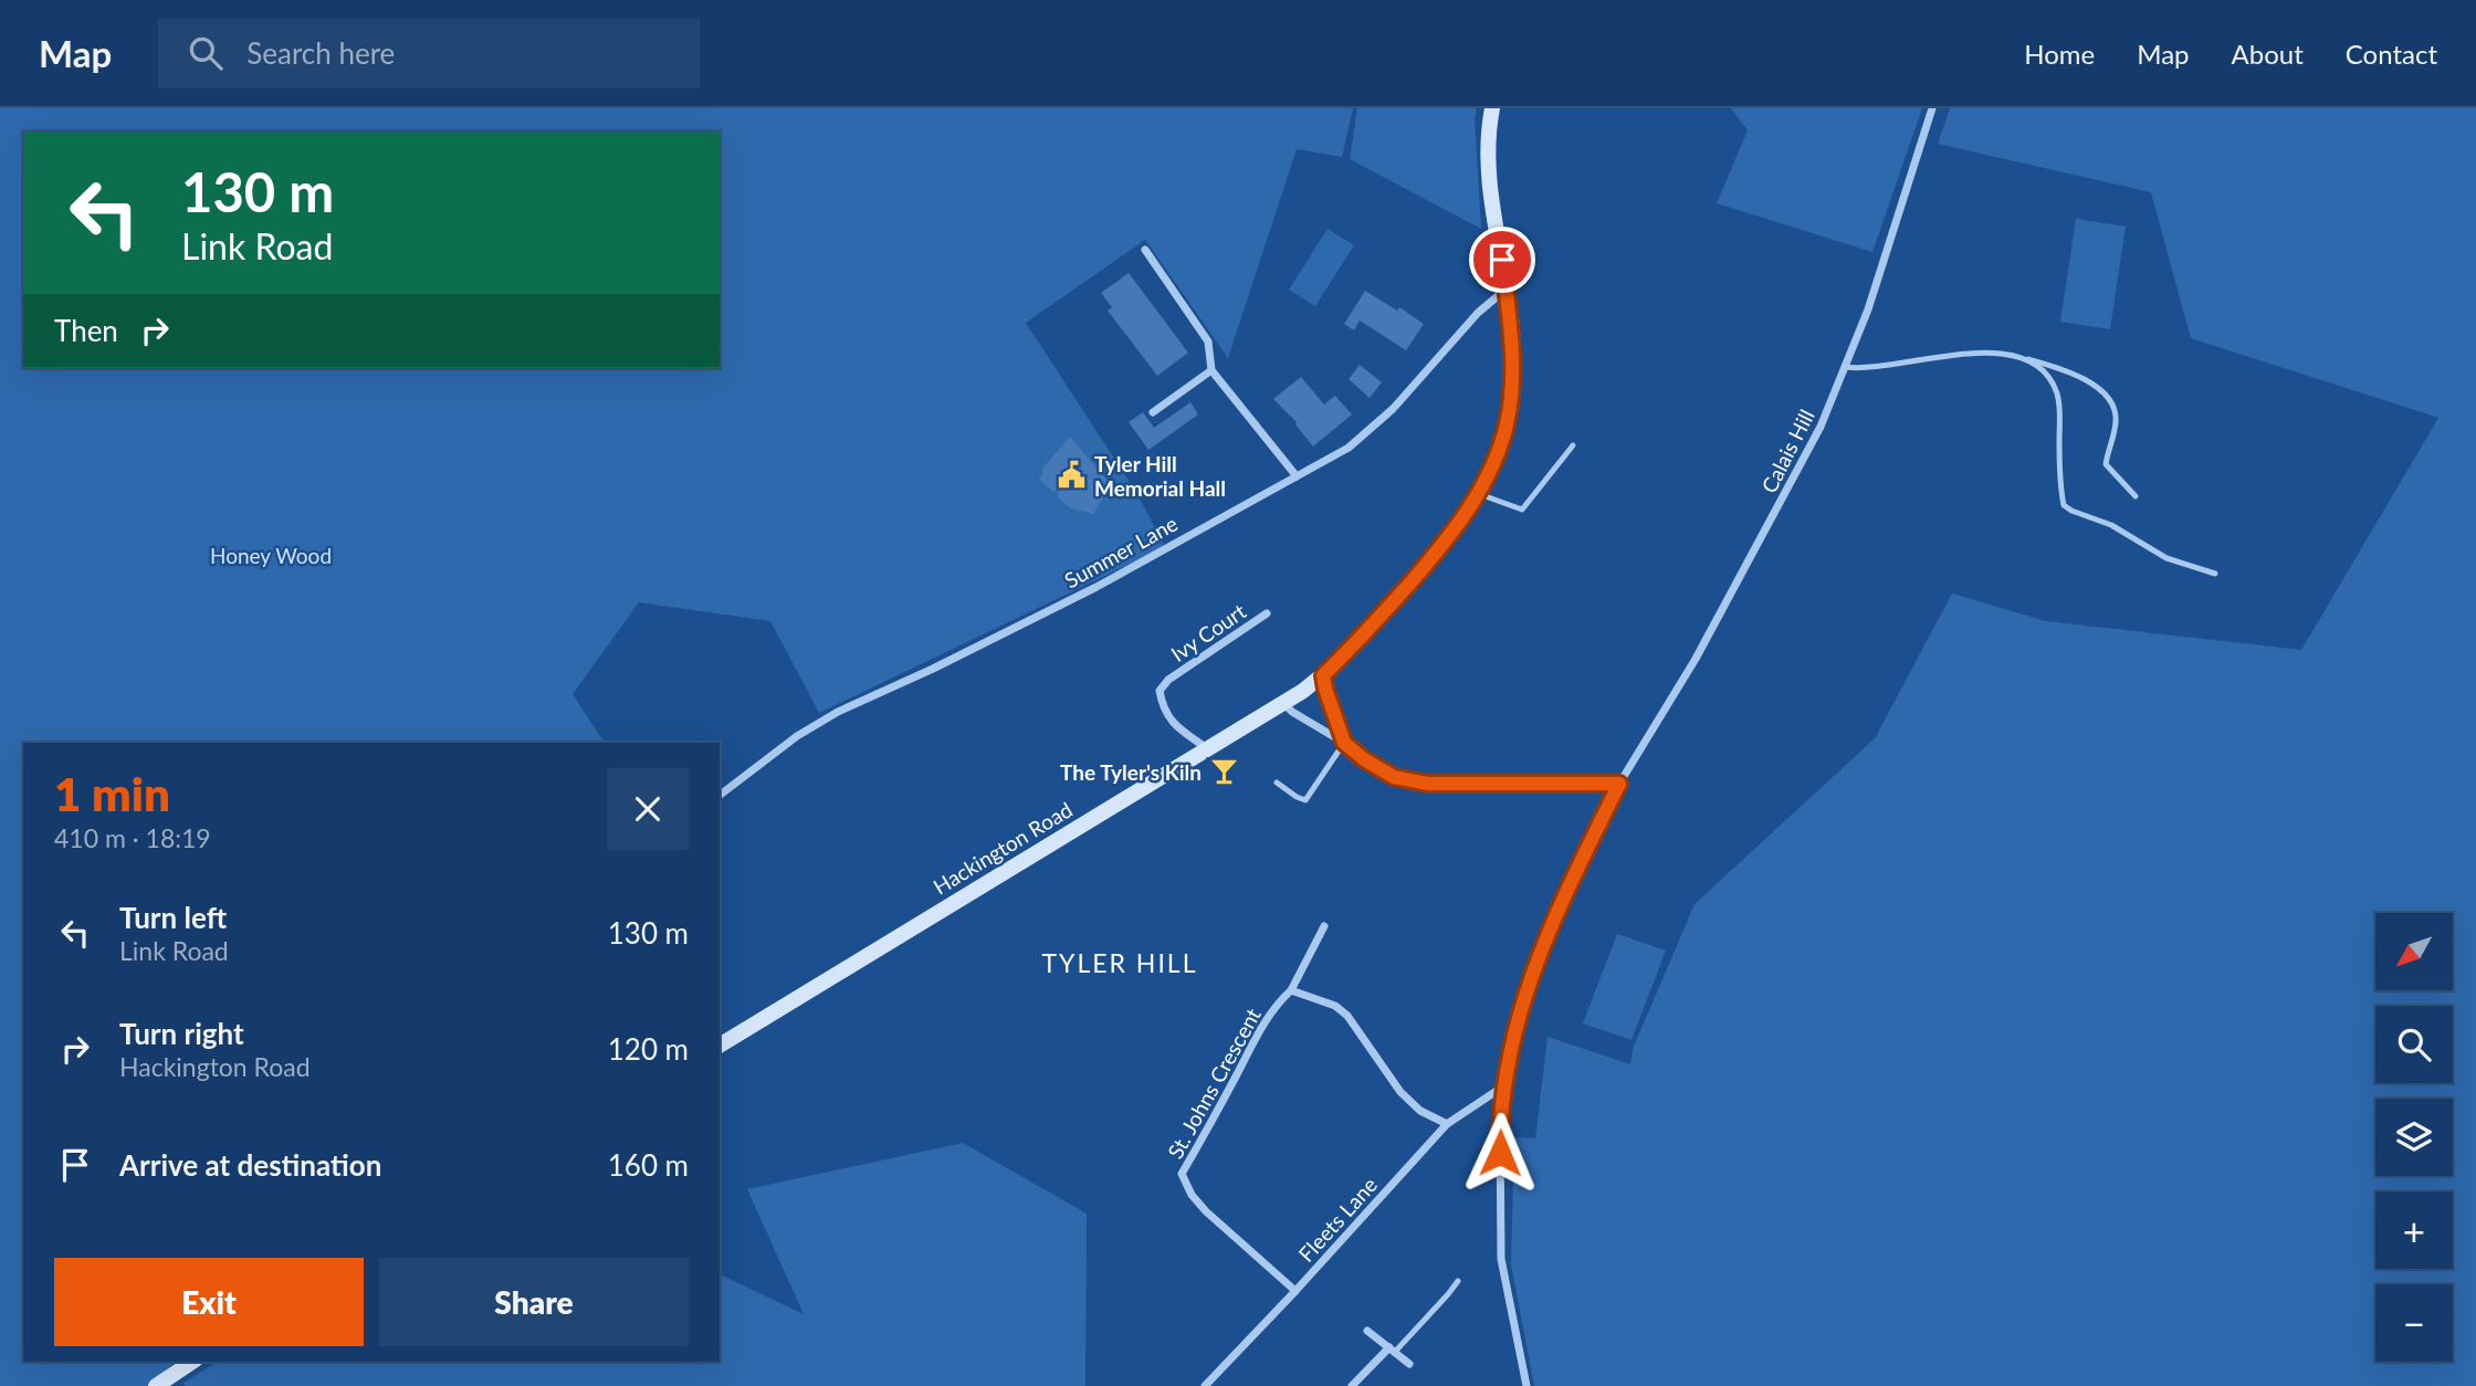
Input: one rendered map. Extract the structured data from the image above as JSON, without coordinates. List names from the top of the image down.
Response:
{
  "streets": {
    "street": [
      "Calais Hill",
      "Summer Lane",
      "Ivy Court",
      "Hackington Road",
      "St. Johns Crescent",
      "Fleets Lane"
    ]
  },
  "crossings": [
    ["Calais Hill", "Fleets Lane"],
    ["Summer Lane", "Hackington Road"],
    ["Ivy Court", "Hackington Road"],
    ["St. Johns Crescent", "Fleets Lane"]
  ],
  "districts": ["TYLER HILL"],
  "parks": ["Honey Wood"],
  "places": {
    "public building": ["Tyler Hill Memorial Hall"],
    "bar": ["The Tyler's Kiln"]
  },
  "north": "bottom left",
  "page": {
    "header": "Map",
    "search": "Search here",
    "nav": [
      "Home",
      "Map",
      "About",
      "Contact"
    ],
    "turn": ["130 m", "Link Road"],
    "then": "Then",
    "heading": ["1 min", "410 m · 18:19"],
    "list": [
      {
        "name": "Turn left",
        "note": "Link Road",
        "value": "130 m"
      },
      {
        "name": "Turn right",
        "note": "Hackington Road",
        "value": "120 m"
      },
      {
        "name": "Arrive at destination",
        "value": "160 m"
      }
    ],
    "map_buttons": ["+", "−"],
    "buttons": ["Exit", "Share"]
  }
}
